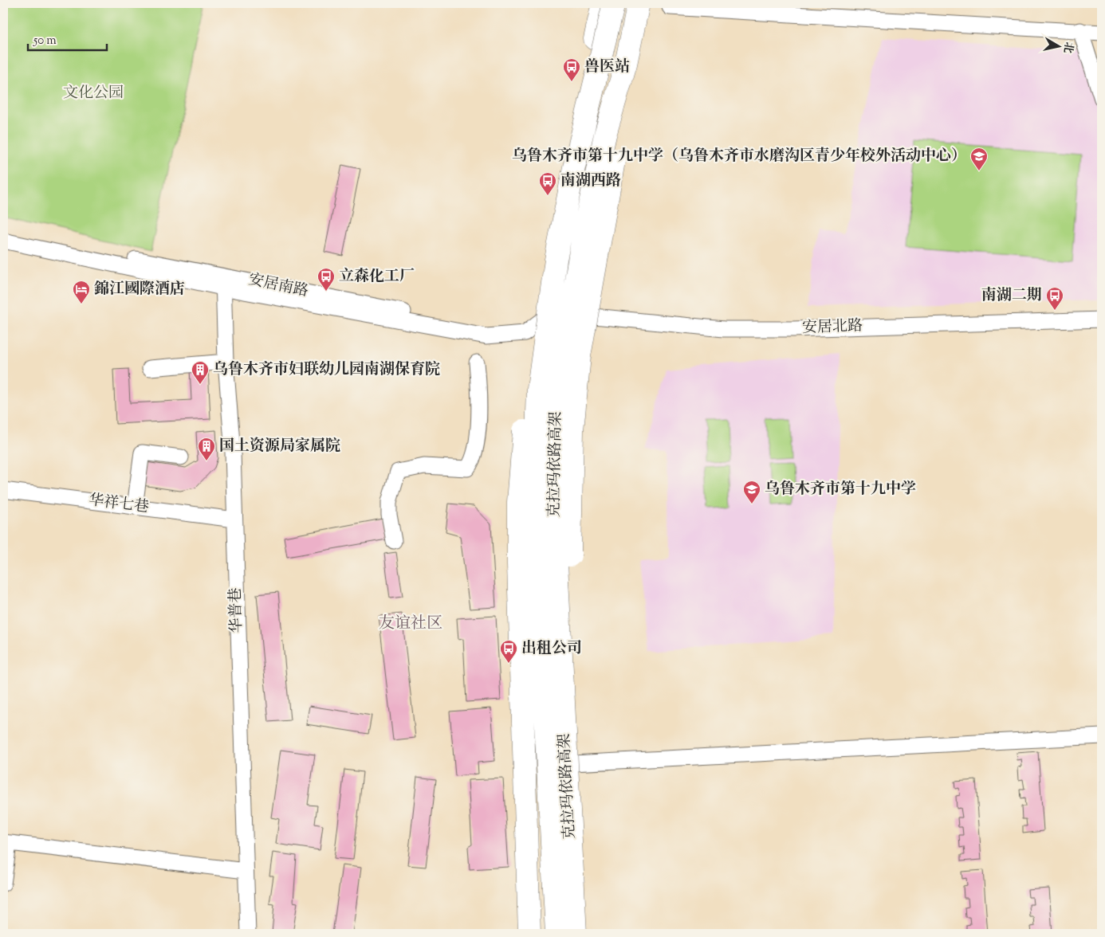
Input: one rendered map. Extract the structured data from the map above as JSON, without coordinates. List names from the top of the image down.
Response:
{
  "streets": {
    "highway": ["克拉玛依路高架"],
    "street": [
      "安居南路",
      "安居北路",
      "华祥七巷",
      "华普巷"
    ]
  },
  "crossings": [
    ["安居南路", "安居北路"],
    ["安居南路", "华普巷"],
    ["华祥七巷", "华普巷"]
  ],
  "districts": ["友谊社区"],
  "parks": ["文化公园"],
  "places": {
    "bus stop": [
      "兽医站",
      "南湖西路",
      "立森化工厂",
      "南湖二期",
      "出租公司"
    ],
    "school or university": ["乌鲁木齐市第十九中学（乌鲁木齐市水磨沟区青少年校外活动中心）", "乌鲁木齐市第十九中学"],
    "hotel": ["錦江國際酒店"],
    "building": ["乌鲁木齐市妇联幼儿园南湖保育院", "国土资源局家属院"]
  },
  "scale_bar": "50 m",
  "north": "right"
}
